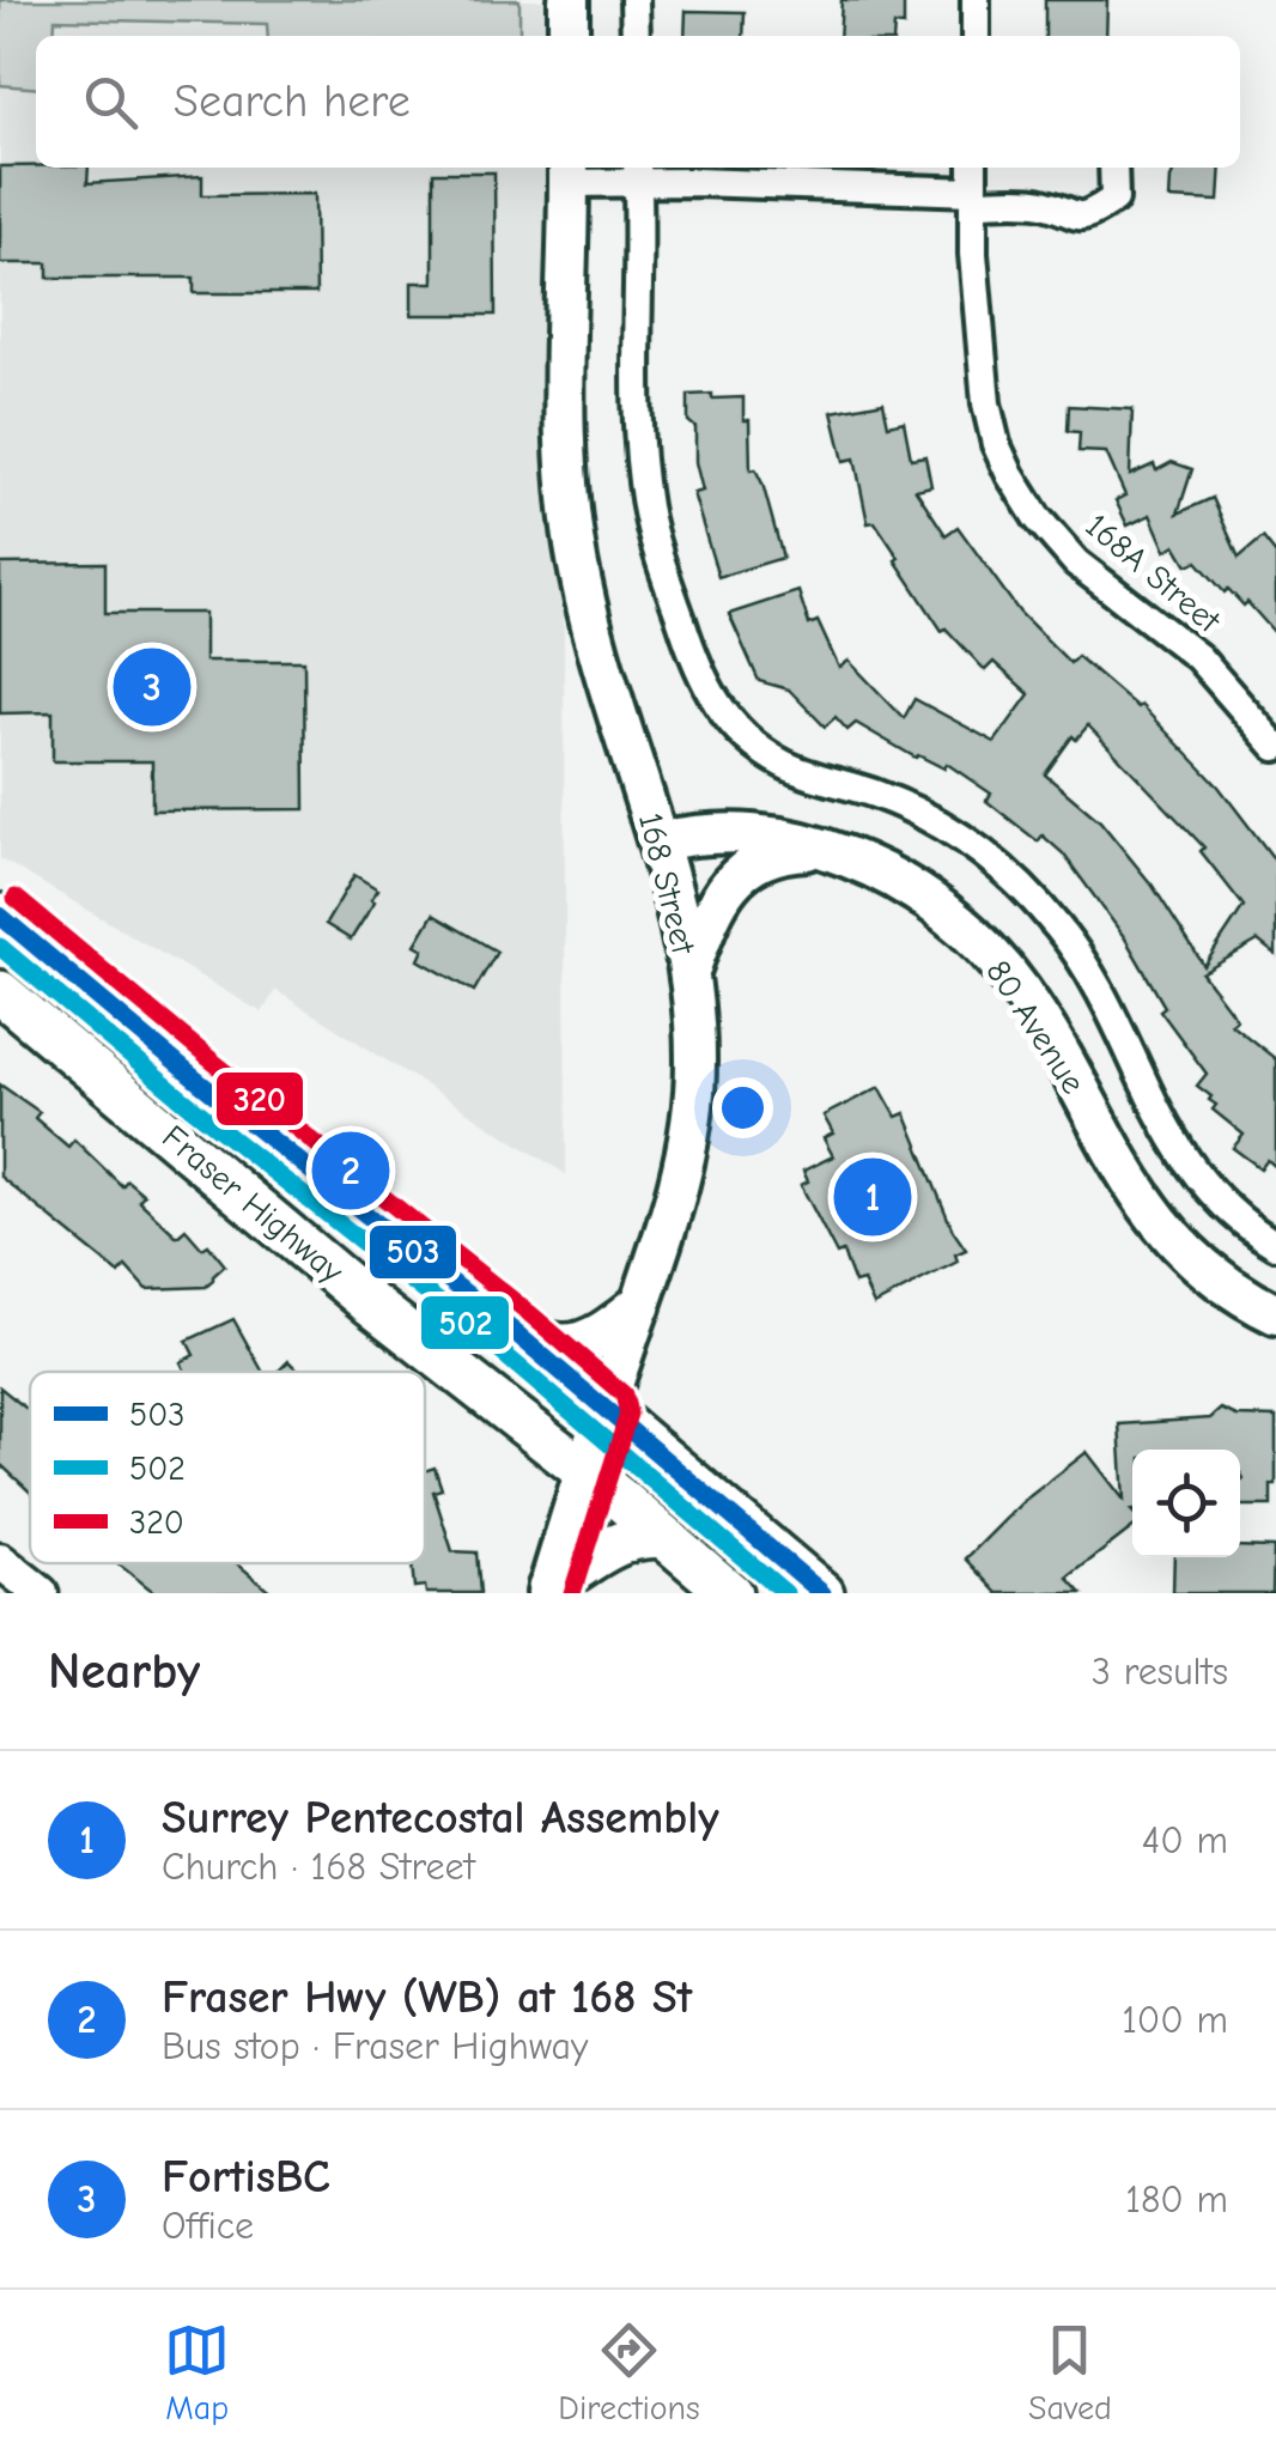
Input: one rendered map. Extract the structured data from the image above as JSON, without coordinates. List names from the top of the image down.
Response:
{
  "streets": {
    "main road": ["168 Street", "80 Avenue", "Fraser Highway"],
    "street": ["168A Street"]
  },
  "crossings": [
    ["168 Street", "80 Avenue"],
    ["168 Street", "Fraser Highway"]
  ],
  "lines": ["transit line 320", "transit line 503", "transit line 502"],
  "legend": ["503", "502", "320"],
  "page": {
    "search": "Search here",
    "pins": ["3", "2", "1"],
    "heading": ["Nearby", "3 results"],
    "list": [
      {
        "mark": "1",
        "name": "Surrey Pentecostal Assembly",
        "note": "Church · 168 Street",
        "value": "40 m"
      },
      {
        "mark": "2",
        "name": "Fraser Hwy (WB) at 168 St",
        "note": "Bus stop · Fraser Highway",
        "value": "100 m"
      },
      {
        "mark": "3",
        "name": "FortisBC",
        "note": "Office",
        "value": "180 m"
      }
    ],
    "nav": ["Map", "Directions", "Saved"]
  }
}
